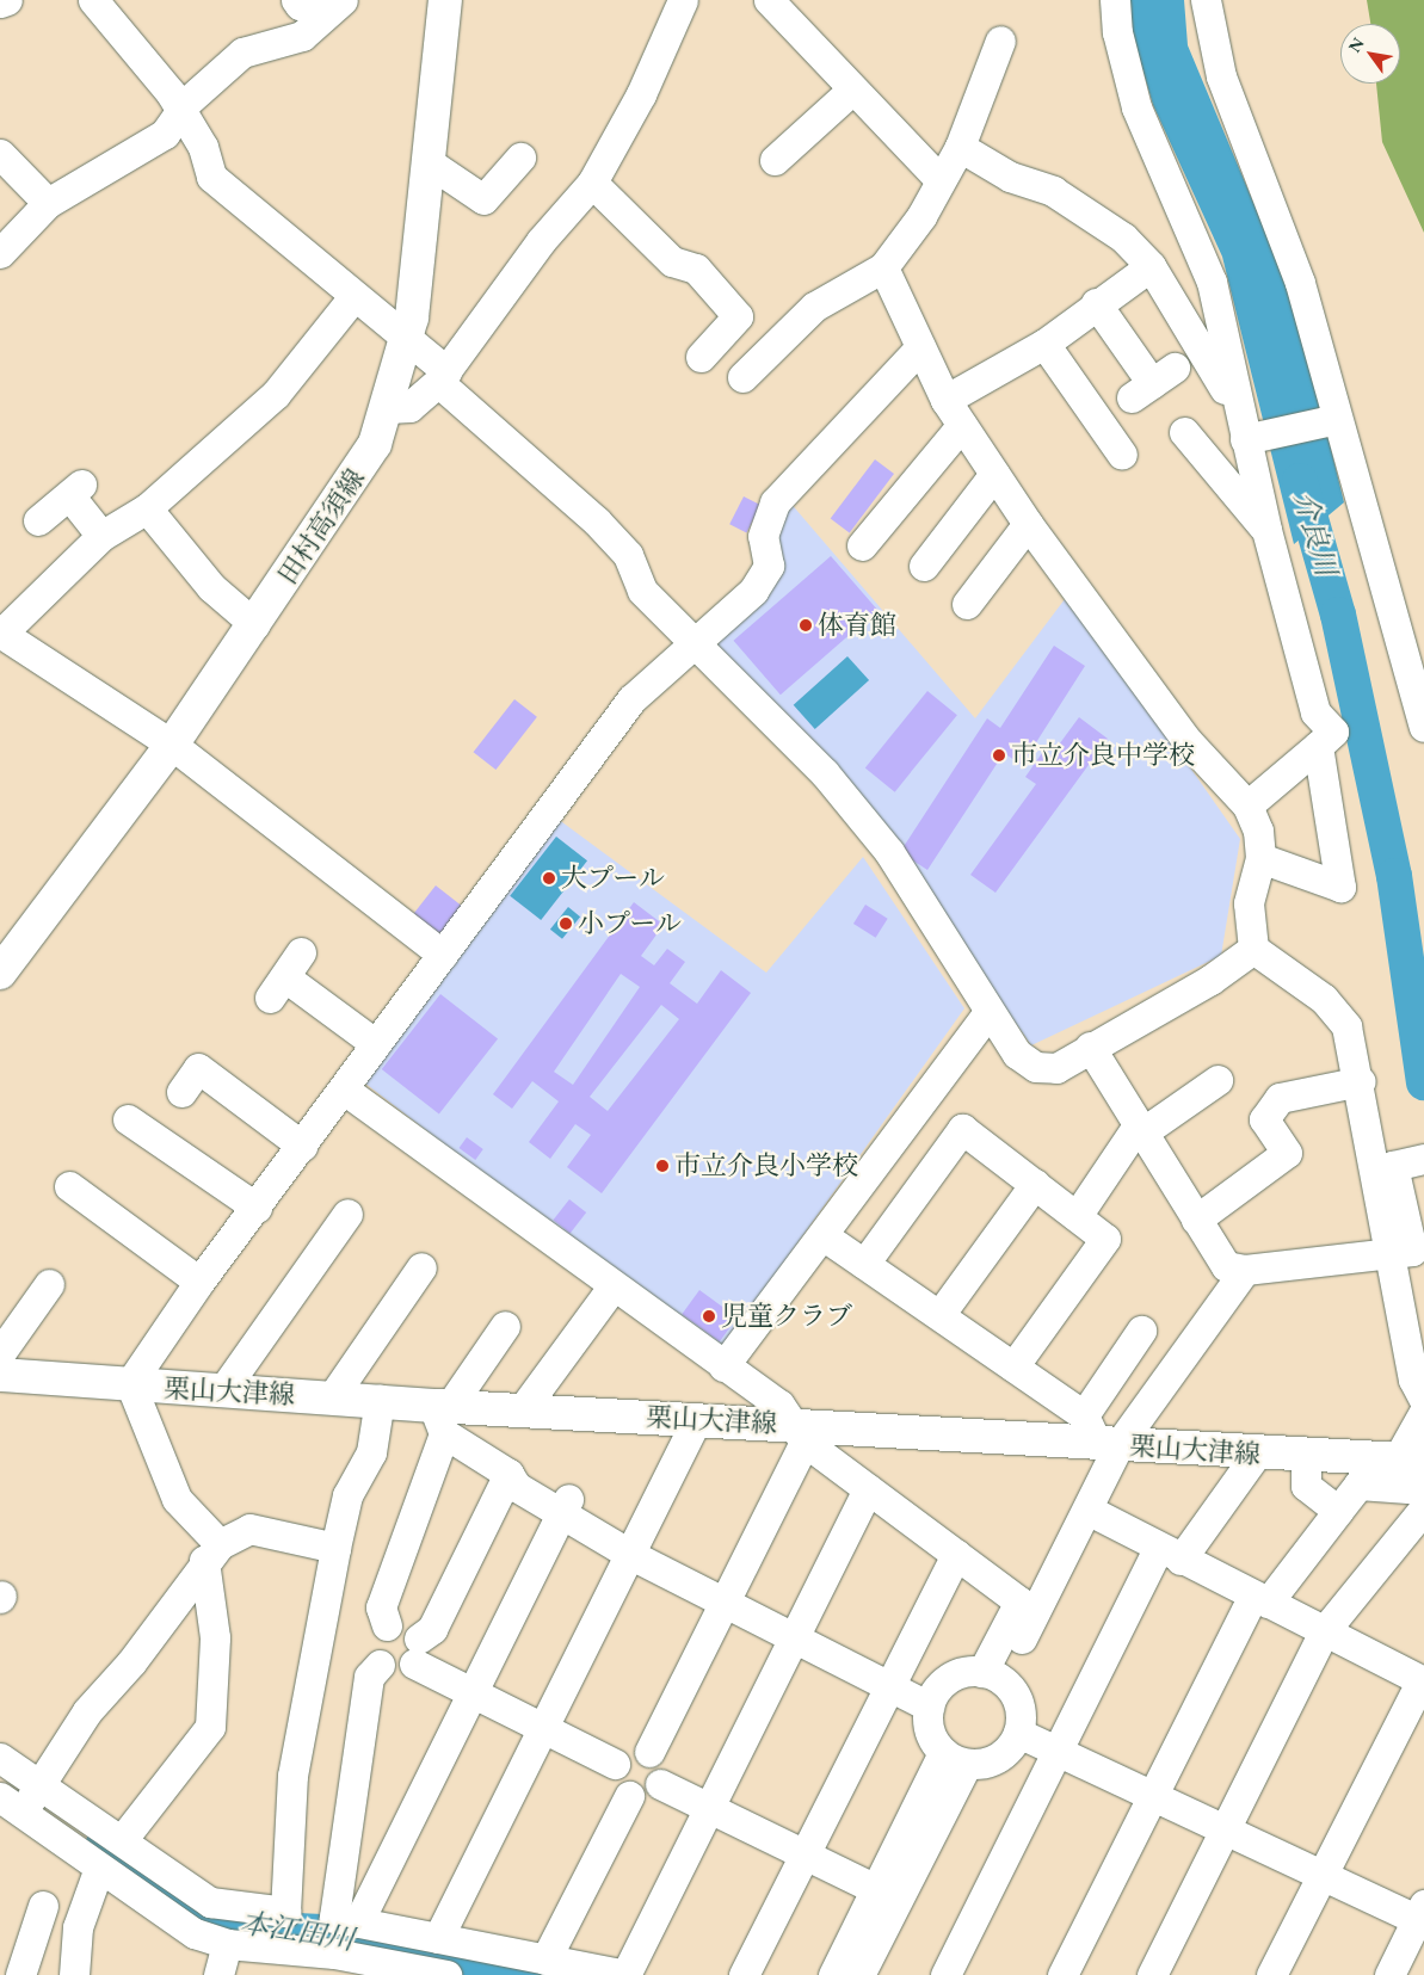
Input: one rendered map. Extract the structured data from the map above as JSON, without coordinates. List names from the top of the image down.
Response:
{
  "streets": {
    "main road": ["田村高須線", "栗山大津線"]
  },
  "water": ["介良川", "本江田川"],
  "places": [
    "体育館",
    "市立介良中学校",
    "大プール",
    "小プール",
    "市立介良小学校",
    "児童クラブ"
  ],
  "north": "top left"
}
